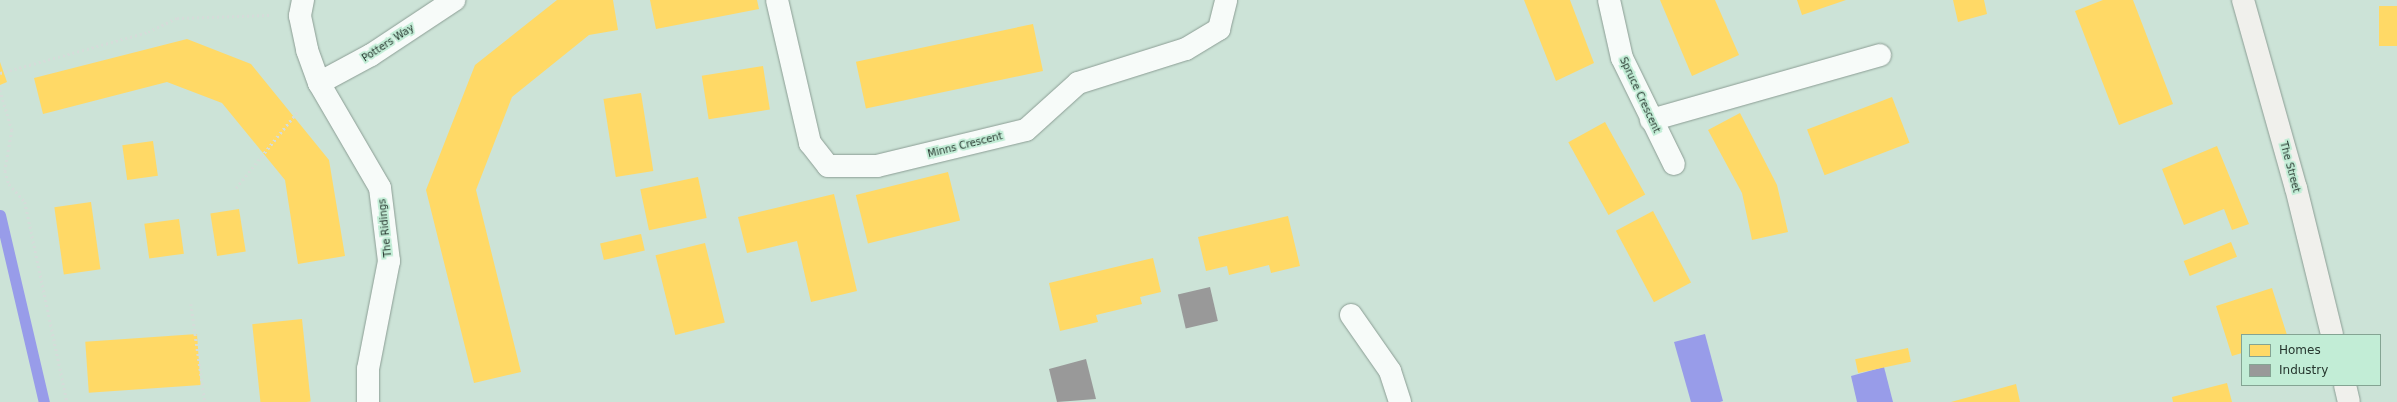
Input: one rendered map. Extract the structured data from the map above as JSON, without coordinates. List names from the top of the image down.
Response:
{
  "streets": {
    "main road": ["The Street"],
    "street": [
      "Potters Way",
      "Spruce Crescent",
      "Minns Crescent",
      "The Ridings"
    ]
  },
  "crossings": [
    ["Potters Way", "The Ridings"]
  ],
  "legend": ["Homes", "Industry"]
}
